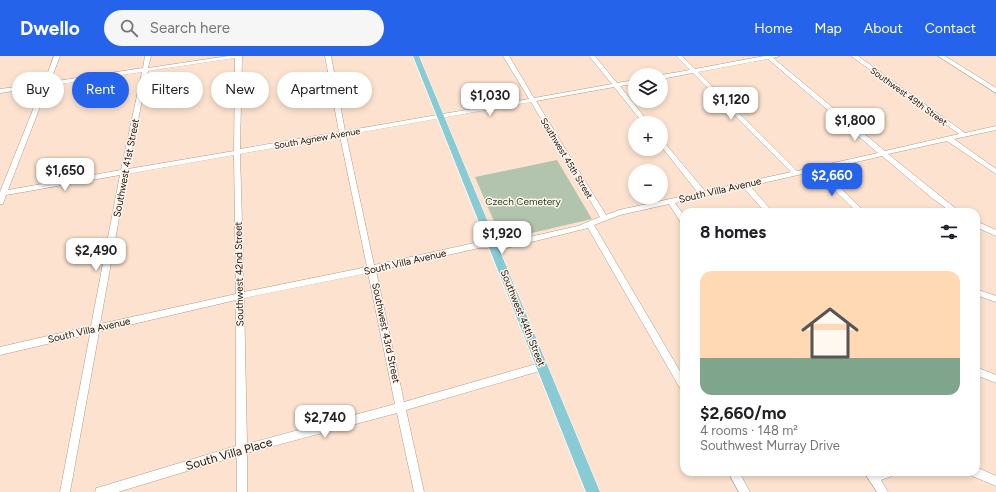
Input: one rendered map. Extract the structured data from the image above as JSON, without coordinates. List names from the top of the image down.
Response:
{
  "streets": {
    "main road": ["Southwest 44th Street"],
    "street": [
      "Southwest 49th Street",
      "South Agnew Avenue",
      "Southwest 45th Street",
      "Southwest 41st Street",
      "South Villa Avenue",
      "Southwest 42nd Street",
      "Southwest 43rd Street",
      "South Villa Place"
    ]
  },
  "crossings": [
    ["Southwest 49th Street", "South Villa Avenue"],
    ["South Agnew Avenue", "Southwest 45th Street"],
    ["South Agnew Avenue", "Southwest 41st Street"],
    ["South Agnew Avenue", "Southwest 42nd Street"],
    ["South Agnew Avenue", "Southwest 44th Street"],
    ["South Agnew Avenue", "Southwest 43rd Street"],
    ["Southwest 45th Street", "South Villa Avenue"],
    ["Southwest 41st Street", "South Villa Avenue"],
    ["South Villa Avenue", "Southwest 42nd Street"],
    ["South Villa Avenue", "Southwest 44th Street"],
    ["South Villa Avenue", "Southwest 43rd Street"],
    ["Southwest 42nd Street", "South Villa Place"],
    ["Southwest 44th Street", "South Villa Place"],
    ["Southwest 43rd Street", "South Villa Place"]
  ],
  "parks": ["Czech Cemetery"],
  "page": {
    "header": "Dwello",
    "search": "Search here",
    "nav": [
      "Home",
      "Map",
      "About",
      "Contact"
    ],
    "map_buttons": ["+", "−"],
    "chip": [
      "Buy",
      "Rent",
      "Filters",
      "New",
      "Apartment"
    ],
    "price": [
      "$1,030",
      "$1,120",
      "$1,800",
      "$1,650",
      "$2,660",
      "$1,920",
      "$2,490",
      "$2,740"
    ],
    "heading": "8 homes",
    "list": [
      {
        "name": "$2,660/mo",
        "note": "4 rooms · 148 m² · Southwest Murray Drive"
      }
    ]
  }
}
